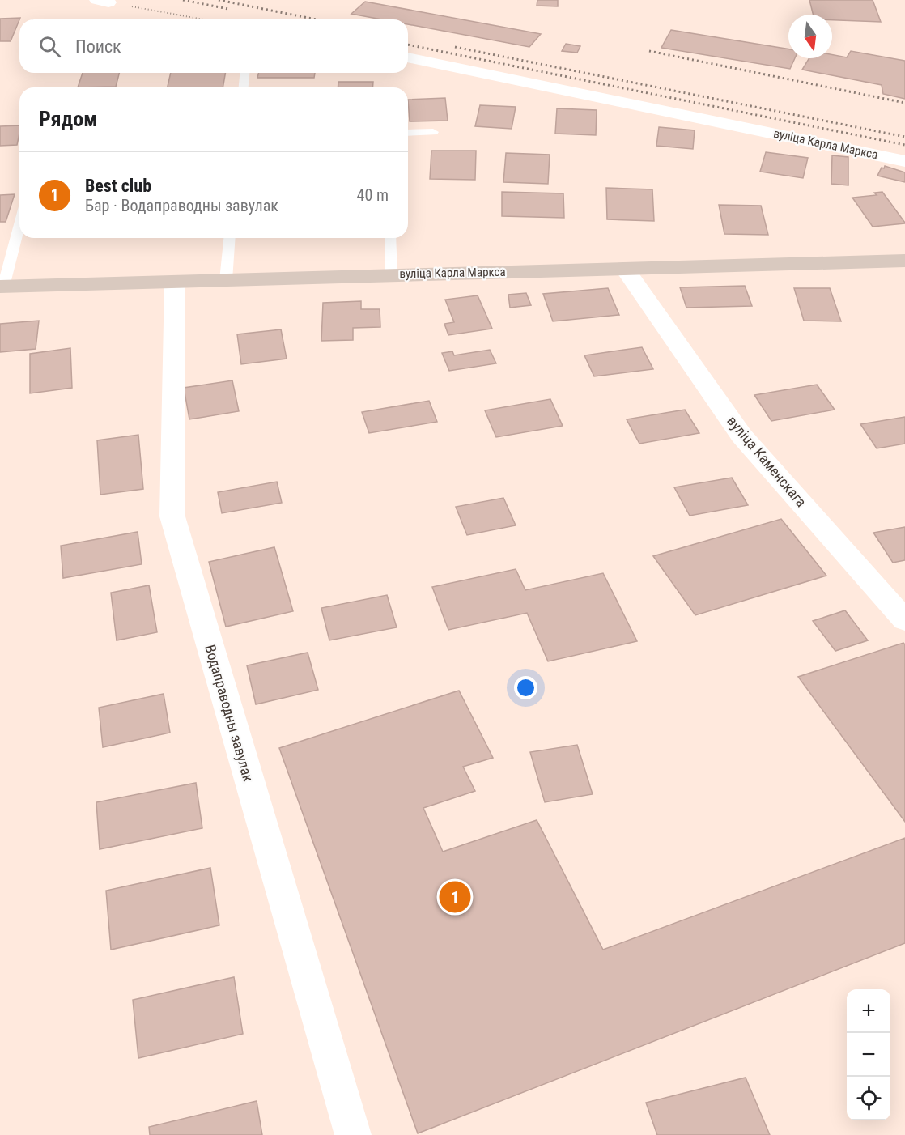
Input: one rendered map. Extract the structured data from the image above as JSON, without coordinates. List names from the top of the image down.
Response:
{
  "streets": {
    "main road": ["вуліца Карла Маркса"],
    "street": ["вуліца Каменскага", "Водаправодны завулак"]
  },
  "crossings": [
    ["вуліца Карла Маркса", "вуліца Каменскага"],
    ["вуліца Карла Маркса", "Водаправодны завулак"]
  ],
  "north": "bottom",
  "page": {
    "search": "Поиск",
    "heading": "Рядом",
    "list": [
      {
        "mark": "1",
        "name": "Best club",
        "note": "Бар · Водаправодны завулак",
        "value": "40 m"
      }
    ],
    "pins": "1",
    "map_buttons": ["+", "−"]
  }
}
